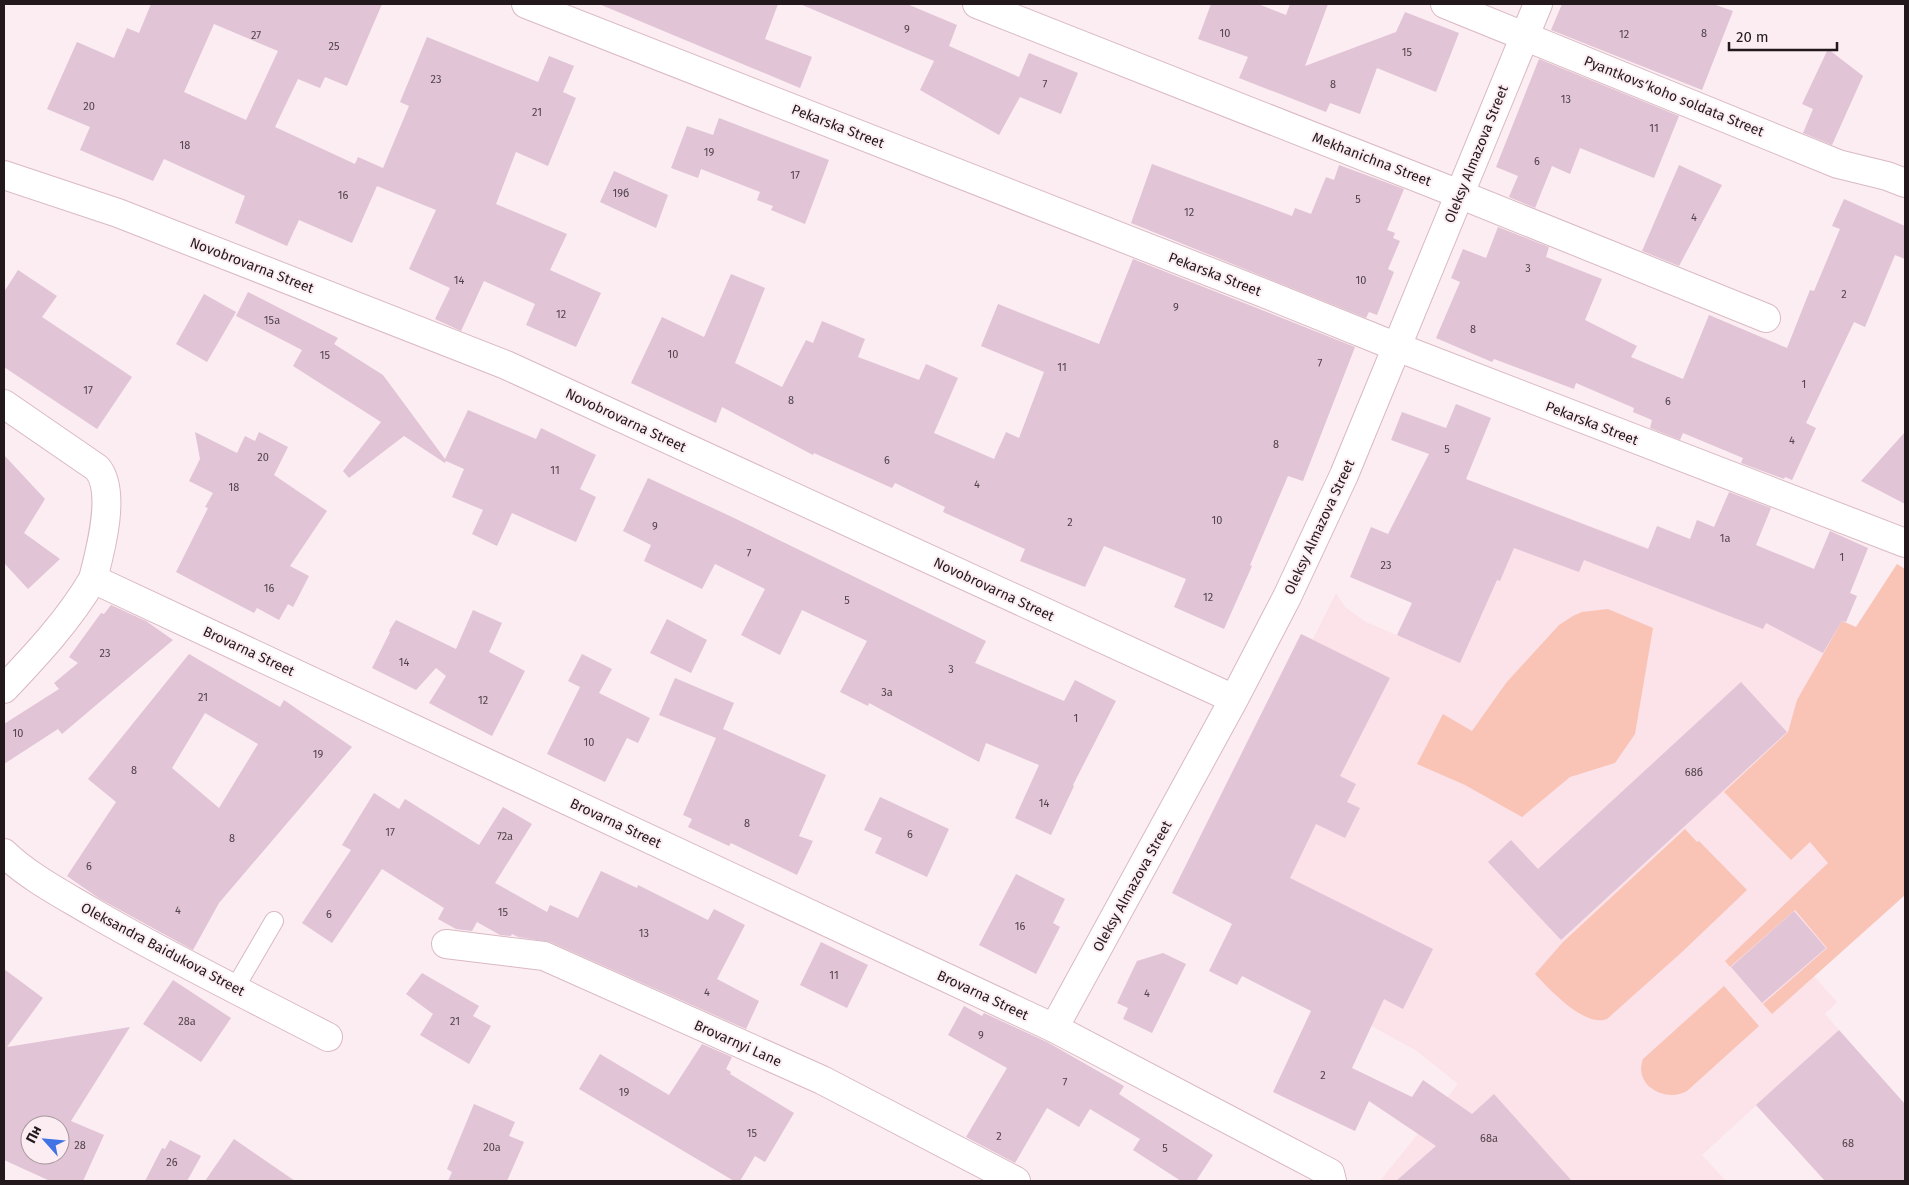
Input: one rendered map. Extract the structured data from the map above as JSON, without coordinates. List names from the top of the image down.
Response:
{
  "streets": {
    "street": [
      "Pyantkovsʹkoho soldata Street",
      "Pekarska Street",
      "Oleksy Almazova Street",
      "Mekhanichna Street",
      "Novobrovarna Street",
      "Brovarna Street",
      "Oleksandra Baidukova Street",
      "Brovarnyi Lane"
    ]
  },
  "crossings": [
    ["Pyantkovsʹkoho soldata Street", "Oleksy Almazova Street"],
    ["Pekarska Street", "Oleksy Almazova Street"],
    ["Oleksy Almazova Street", "Mekhanichna Street"],
    ["Oleksy Almazova Street", "Novobrovarna Street"],
    ["Oleksy Almazova Street", "Brovarna Street"]
  ],
  "house_numbers": [
    "9",
    "10",
    "8",
    "12",
    "27",
    "25",
    "15",
    "23",
    "7",
    "8",
    "13",
    "20",
    "21",
    "11",
    "18",
    "19",
    "6",
    "17",
    "19б",
    "16",
    "5",
    "12",
    "4",
    "3",
    "14",
    "10",
    "2",
    "9",
    "12",
    "15а",
    "8",
    "10",
    "15",
    "7",
    "11",
    "1",
    "17",
    "8",
    "6",
    "4",
    "8",
    "5",
    "20",
    "6",
    "11",
    "4",
    "18",
    "10",
    "2",
    "9",
    "1а",
    "7",
    "1",
    "23",
    "16",
    "12",
    "5",
    "23",
    "14",
    "3",
    "3а",
    "21",
    "12",
    "1",
    "10",
    "10",
    "19",
    "8",
    "68б",
    "14",
    "8",
    "17",
    "6",
    "72а",
    "8",
    "6",
    "4",
    "15",
    "6",
    "16",
    "13",
    "11",
    "4",
    "4",
    "28а",
    "21",
    "9",
    "2",
    "7",
    "19",
    "15",
    "2",
    "68а",
    "68",
    "28",
    "20а",
    "5",
    "26"
  ],
  "scale_bar": "20 m",
  "north": "top left"
}
